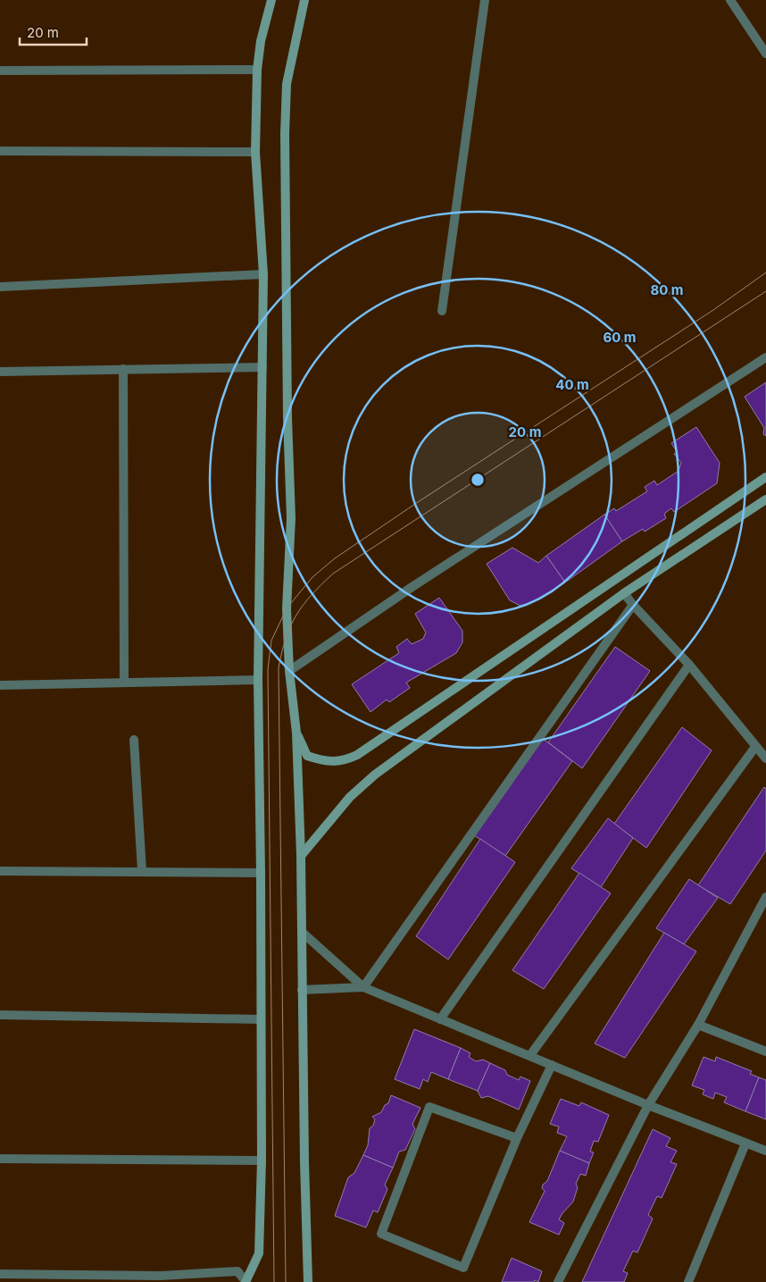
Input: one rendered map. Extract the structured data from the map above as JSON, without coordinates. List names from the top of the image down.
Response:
{
  "scale_bar": "20 m",
  "rings": [
    "80 m",
    "60 m",
    "40 m",
    "20 m"
  ]
}
